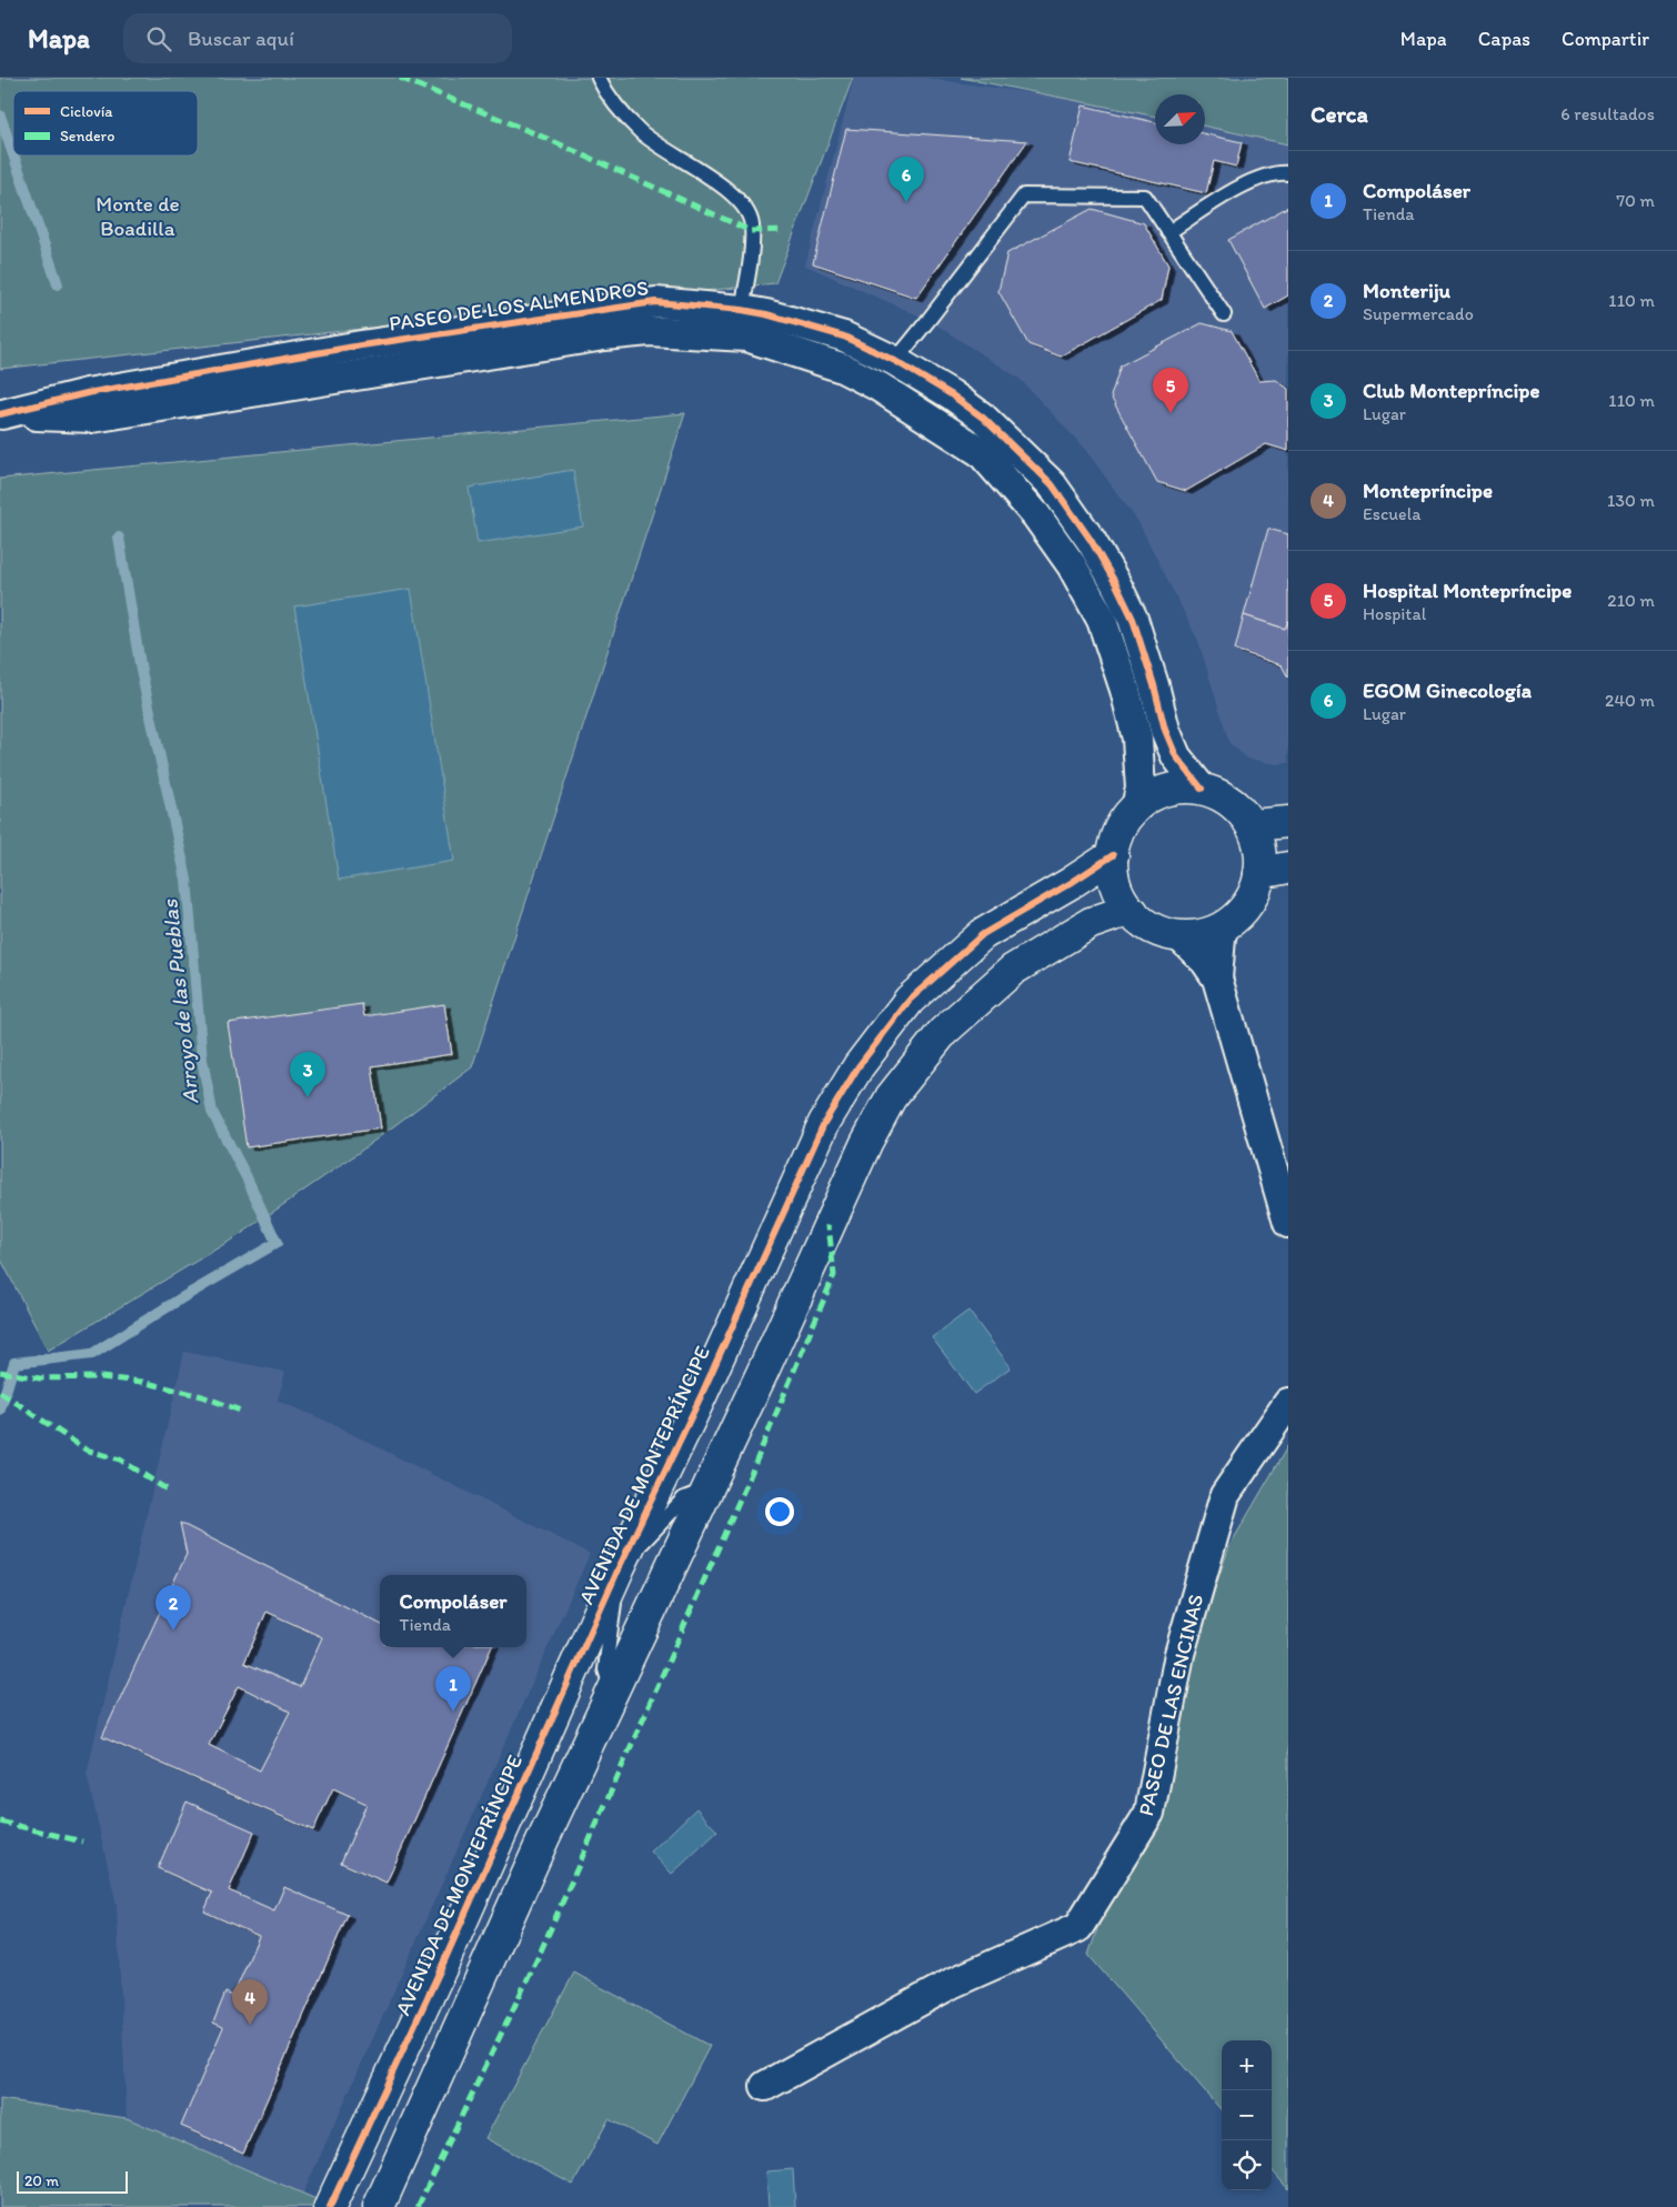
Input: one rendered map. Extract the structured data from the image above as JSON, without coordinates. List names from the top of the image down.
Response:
{
  "streets": {
    "street": ["PASEO DE LOS ALMENDROS", "AVENIDA DE MONTEPRÍNCIPE", "PASEO DE LAS ENCINAS"]
  },
  "crossings": [
    ["PASEO DE LOS ALMENDROS", "AVENIDA DE MONTEPRÍNCIPE"]
  ],
  "water": ["Arroyo de las Pueblas"],
  "parks": ["Monte de Boadilla"],
  "legend": ["Ciclovía", "Sendero"],
  "scale_bar": "20 m",
  "north": "top right",
  "page": {
    "header": "Mapa",
    "search": "Buscar aquí",
    "nav": ["Mapa", "Capas", "Compartir"],
    "heading": ["Cerca", "6 resultados"],
    "list": [
      {
        "mark": "1",
        "name": "Compoláser",
        "note": "Tienda",
        "value": "70 m"
      },
      {
        "mark": "2",
        "name": "Monteriju",
        "note": "Supermercado",
        "value": "110 m"
      },
      {
        "mark": "3",
        "name": "Club Montepríncipe",
        "note": "Lugar",
        "value": "110 m"
      },
      {
        "mark": "4",
        "name": "Montepríncipe",
        "note": "Escuela",
        "value": "130 m"
      },
      {
        "mark": "5",
        "name": "Hospital Montepríncipe",
        "note": "Hospital",
        "value": "210 m"
      },
      {
        "mark": "6",
        "name": "EGOM Ginecología",
        "note": "Lugar",
        "value": "240 m"
      }
    ],
    "pins": [
      "6",
      "5",
      "3",
      "2",
      "1",
      "4"
    ],
    "popup": ["Compoláser", "Tienda"],
    "map_buttons": ["+", "−"],
    "scale": "20 m"
  }
}
